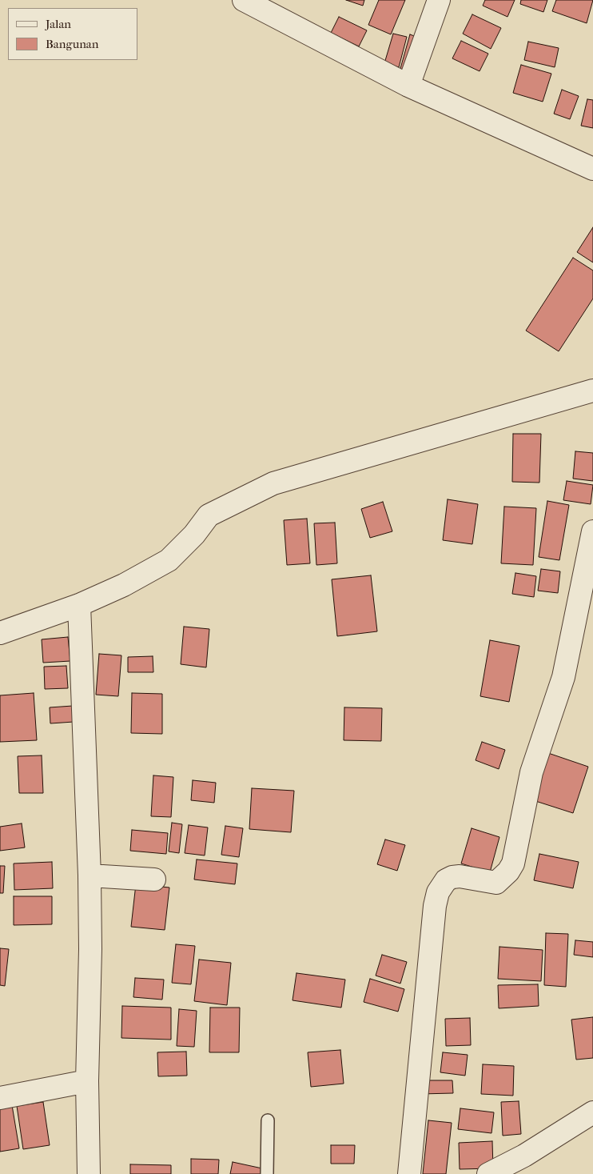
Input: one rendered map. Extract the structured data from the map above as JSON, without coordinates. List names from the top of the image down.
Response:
{
  "legend": ["Jalan", "Bangunan"]
}
